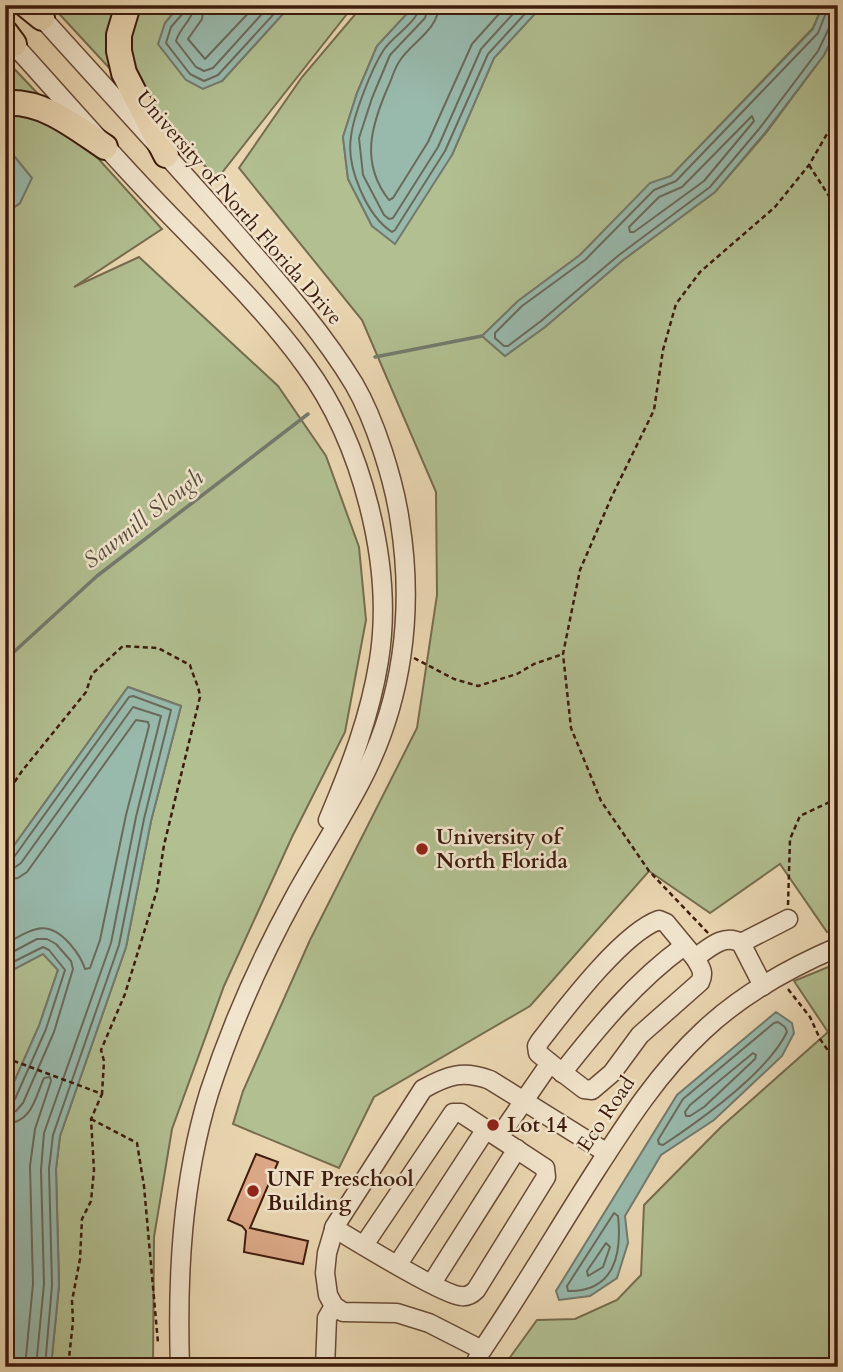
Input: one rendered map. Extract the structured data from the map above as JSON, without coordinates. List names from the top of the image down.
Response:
{
  "streets": {
    "street": ["University of North Florida Drive", "Eco Road"]
  },
  "water": ["Sawmill Slough"],
  "places": ["University of North Florida", "Lot 14", "UNF Preschool Building"]
}
